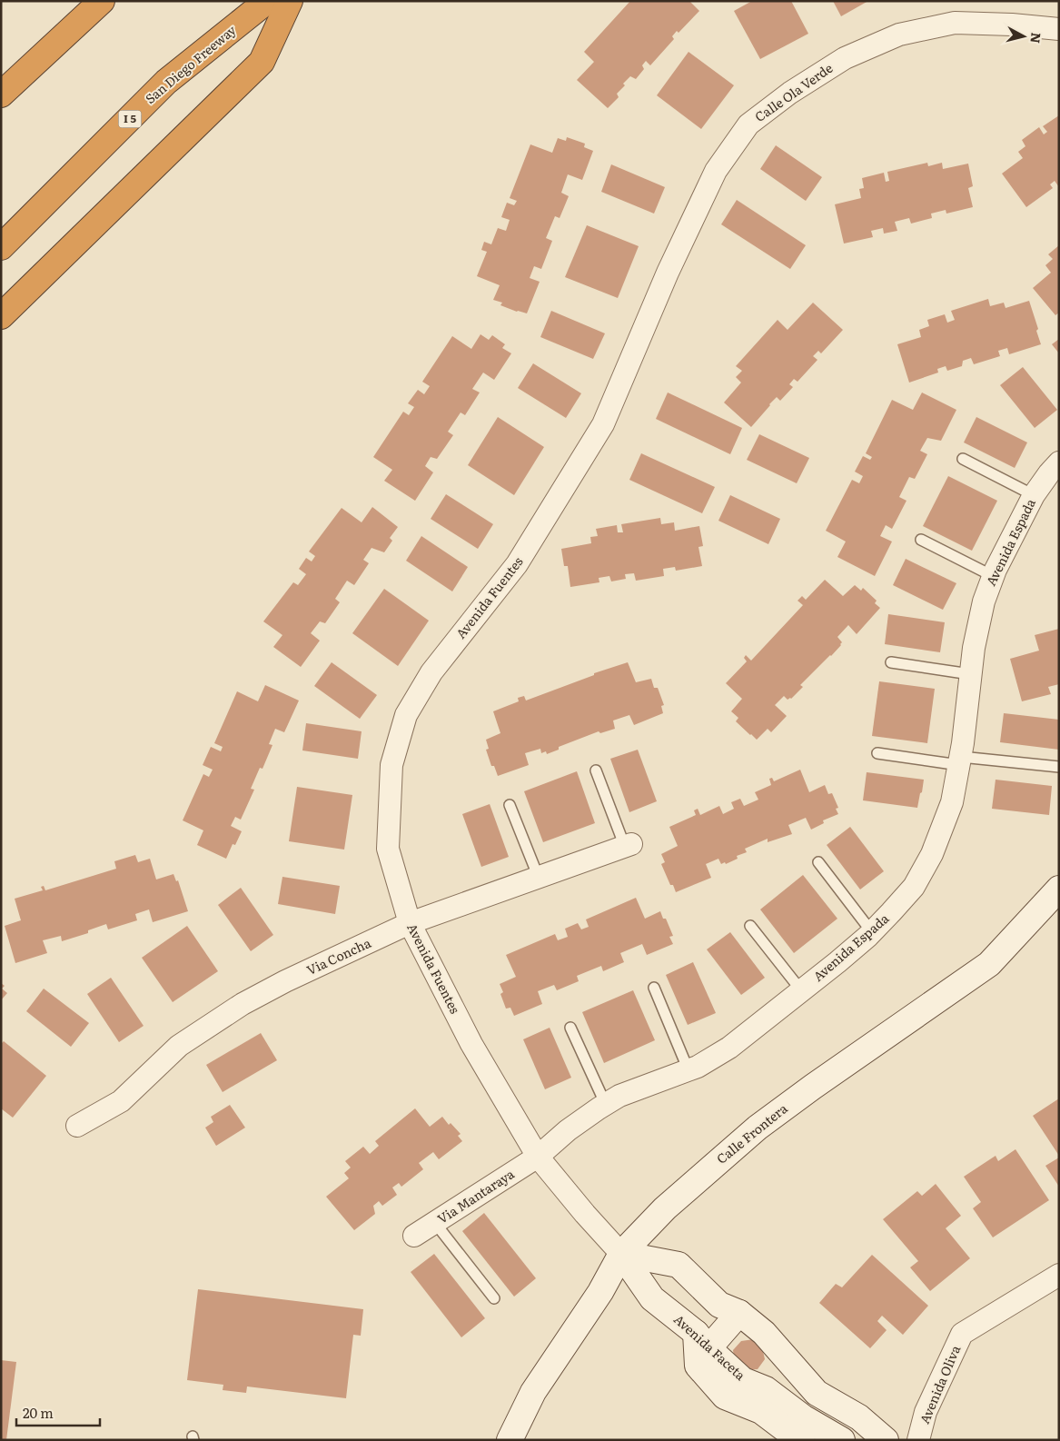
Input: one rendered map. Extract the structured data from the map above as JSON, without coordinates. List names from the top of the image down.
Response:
{
  "streets": {
    "highway": ["San Diego Freeway", "I 5"],
    "street": [
      "Calle Ola Verde",
      "Avenida Espada",
      "Avenida Fuentes",
      "Via Concha",
      "Calle Frontera",
      "Via Mantaraya",
      "Avenida Faceta",
      "Avenida Oliva"
    ]
  },
  "crossings": [
    ["Calle Ola Verde", "Avenida Fuentes"],
    ["Avenida Espada", "Avenida Fuentes"],
    ["Avenida Espada", "Via Mantaraya"],
    ["Avenida Fuentes", "Via Concha"],
    ["Avenida Fuentes", "Calle Frontera"],
    ["Avenida Fuentes", "Via Mantaraya"],
    ["Avenida Fuentes", "Avenida Faceta"],
    ["Calle Frontera", "Avenida Faceta"]
  ],
  "scale_bar": "20 m",
  "north": "right"
}
